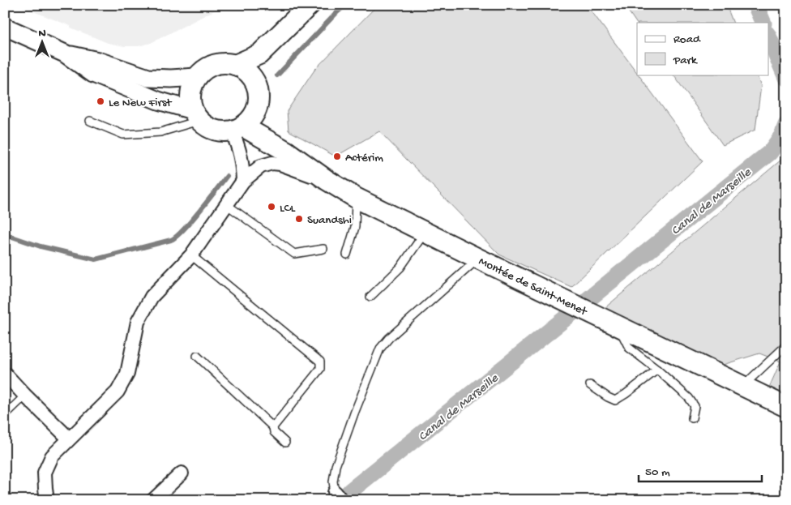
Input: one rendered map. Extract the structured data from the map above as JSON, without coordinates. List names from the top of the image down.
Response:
{
  "streets": {
    "main road": ["Montée de Saint-Menet"]
  },
  "water": ["Canal de Marseille"],
  "places": [
    "Le New First",
    "Actérim",
    "LCL",
    "Suandshi"
  ],
  "legend": ["Road", "Park"],
  "scale_bar": "50 m",
  "north": "top"
}
